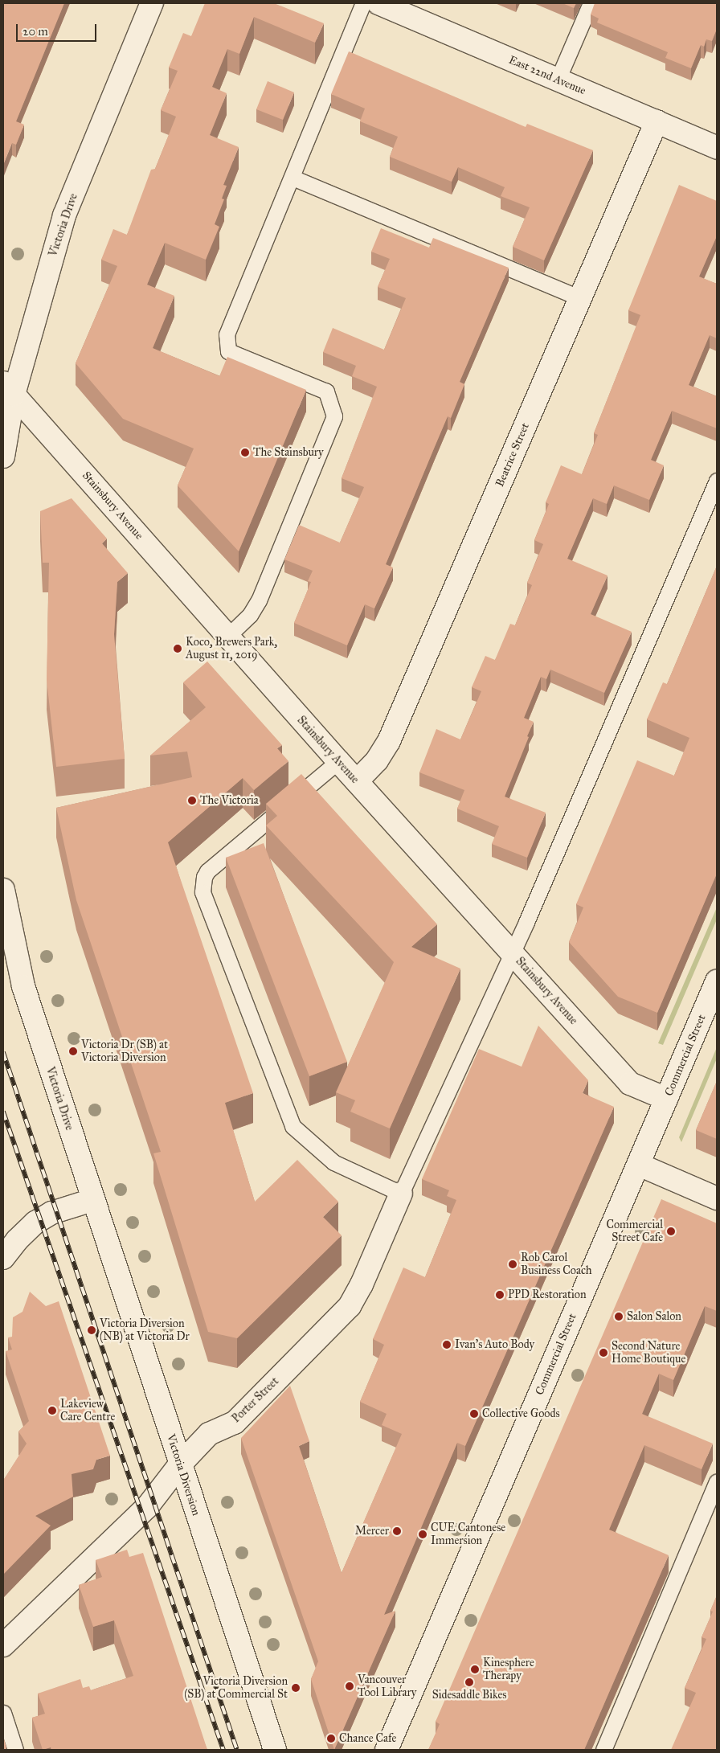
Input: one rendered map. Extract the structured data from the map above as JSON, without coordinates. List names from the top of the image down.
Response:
{
  "streets": {
    "street": [
      "East 22nd Avenue",
      "Victoria Drive",
      "Beatrice Street",
      "Stainsbury Avenue",
      "Commercial Street",
      "Porter Street",
      "Victoria Diversion"
    ]
  },
  "crossings": [
    ["East 22nd Avenue", "Beatrice Street"],
    ["Victoria Drive", "Stainsbury Avenue"],
    ["Victoria Drive", "Victoria Diversion"],
    ["Beatrice Street", "Stainsbury Avenue"],
    ["Stainsbury Avenue", "Commercial Street"],
    ["Porter Street", "Victoria Diversion"]
  ],
  "places": [
    "The Stainsbury",
    "Koco, Brewers Park, August 11, 2019",
    "The Victoria",
    "Victoria Dr (SB) at Victoria Diversion",
    "Commercial Street Cafe",
    "Rob Carol Business Coach",
    "PPD Restoration",
    "Salon Salon",
    "Victoria Diversion (NB) at Victoria Dr",
    "Ivan's Auto Body",
    "Second Nature Home Boutique",
    "Lakeview Care Centre",
    "Collective Goods",
    "Mercer",
    "CUE Cantonese Immersion",
    "Kinesphere Therapy",
    "Sidesaddle Bikes",
    "Vancouver Tool Library",
    "Victoria Diversion (SB) at Commercial St",
    "Chance Cafe"
  ],
  "scale_bar": "20 m"
}
